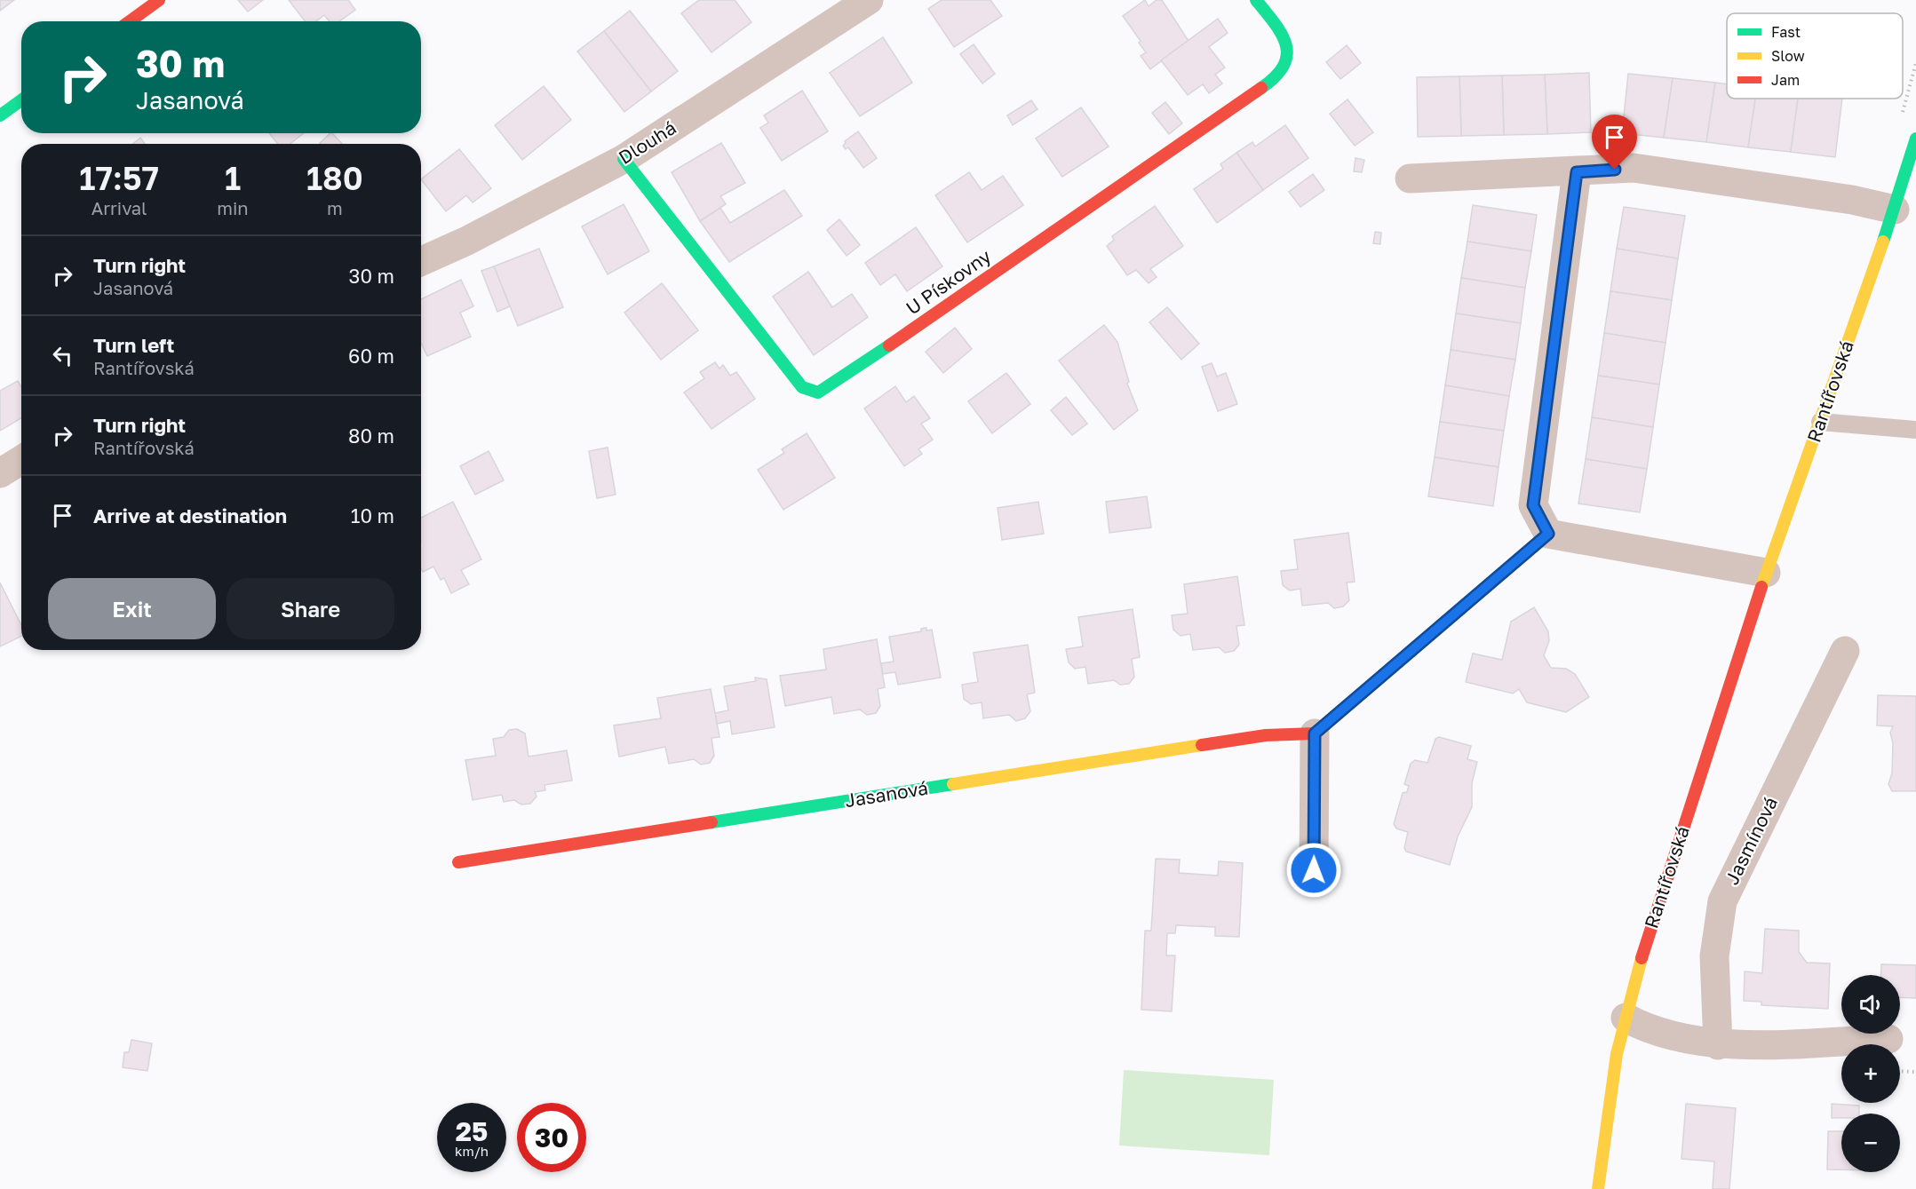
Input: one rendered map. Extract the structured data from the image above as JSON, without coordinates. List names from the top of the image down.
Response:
{
  "streets": {
    "street": [
      "Dlouhá",
      "U Pískovny",
      "Rantířovská",
      "Jasanová",
      "Jasmínová"
    ]
  },
  "crossings": [
    ["Dlouhá", "U Pískovny"]
  ],
  "legend": ["Fast", "Slow", "Jam"],
  "page": {
    "turn": ["30 m", "Jasanová"],
    "eta": [
      "17:57",
      "Arrival",
      "1",
      "min",
      "180",
      "m"
    ],
    "list": [
      {
        "name": "Turn right",
        "note": "Jasanová",
        "value": "30 m"
      },
      {
        "name": "Turn left",
        "note": "Rantířovská",
        "value": "60 m"
      },
      {
        "name": "Turn right",
        "note": "Rantířovská",
        "value": "80 m"
      },
      {
        "name": "Arrive at destination",
        "value": "10 m"
      }
    ],
    "buttons": ["Exit", "Share"],
    "map_buttons": ["+", "−"],
    "speed": "25 km/h",
    "limit": "30"
  }
}
